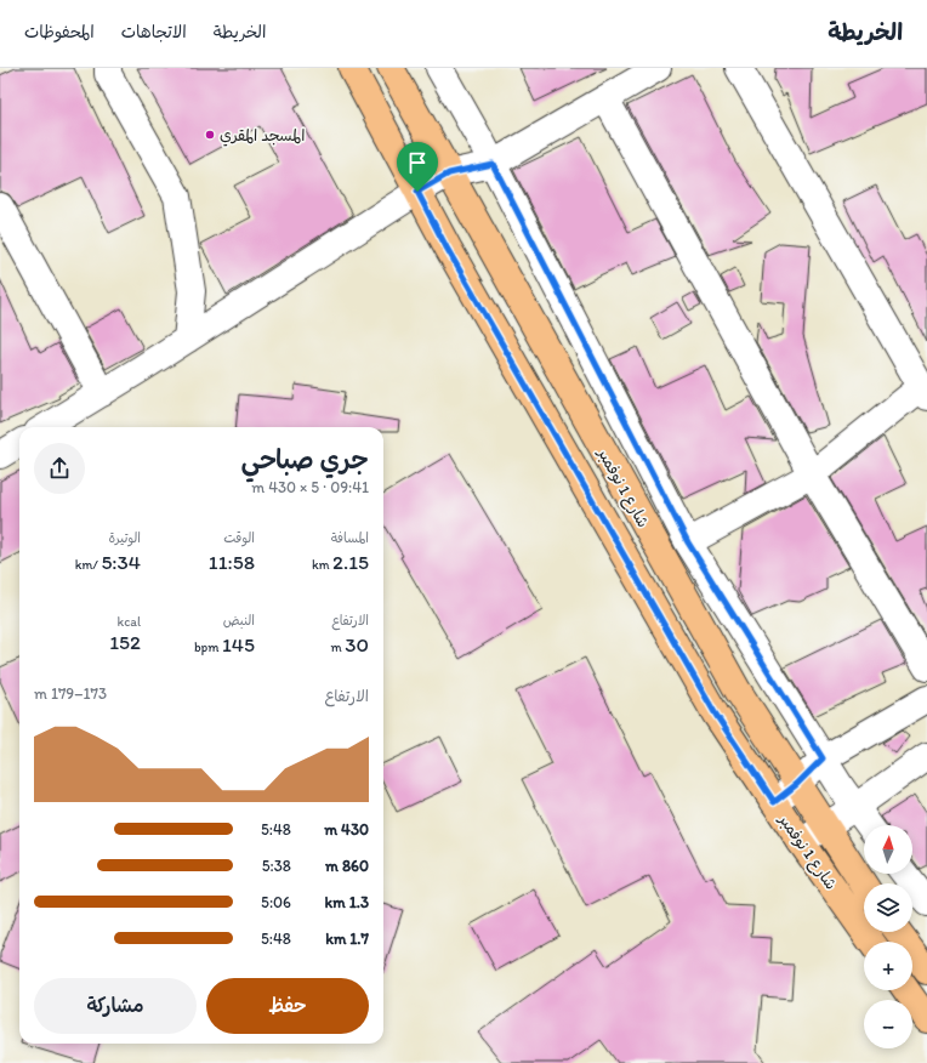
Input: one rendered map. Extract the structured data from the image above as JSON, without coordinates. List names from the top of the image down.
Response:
{
  "streets": {
    "main road": ["شارع 1 نوفمبر"]
  },
  "places": ["المسجد المقري"],
  "north": "top",
  "page": {
    "header": "الخريطة",
    "nav": ["الخريطة", "الاتجاهات", "المحفوظات"],
    "heading": ["جري صباحي", "09:41 · 5 × 430 m"],
    "stats": [
      ["المسافة", "2.15 km"],
      ["الوقت", "11:58"],
      ["الوتيرة", "5:34 /km"],
      ["الارتفاع", "30 m"],
      ["النبض", "145 bpm"],
      ["kcal", "152"]
    ],
    "chart": ["الارتفاع", "173–179 m"],
    "list": [
      {
        "name": "430 m",
        "note": "5:48"
      },
      {
        "name": "860 m",
        "note": "5:38"
      },
      {
        "name": "1.3 km",
        "note": "5:06"
      },
      {
        "name": "1.7 km",
        "note": "5:48"
      }
    ],
    "map_buttons": ["+", "−"],
    "buttons": ["حفظ", "مشاركة"]
  }
}
